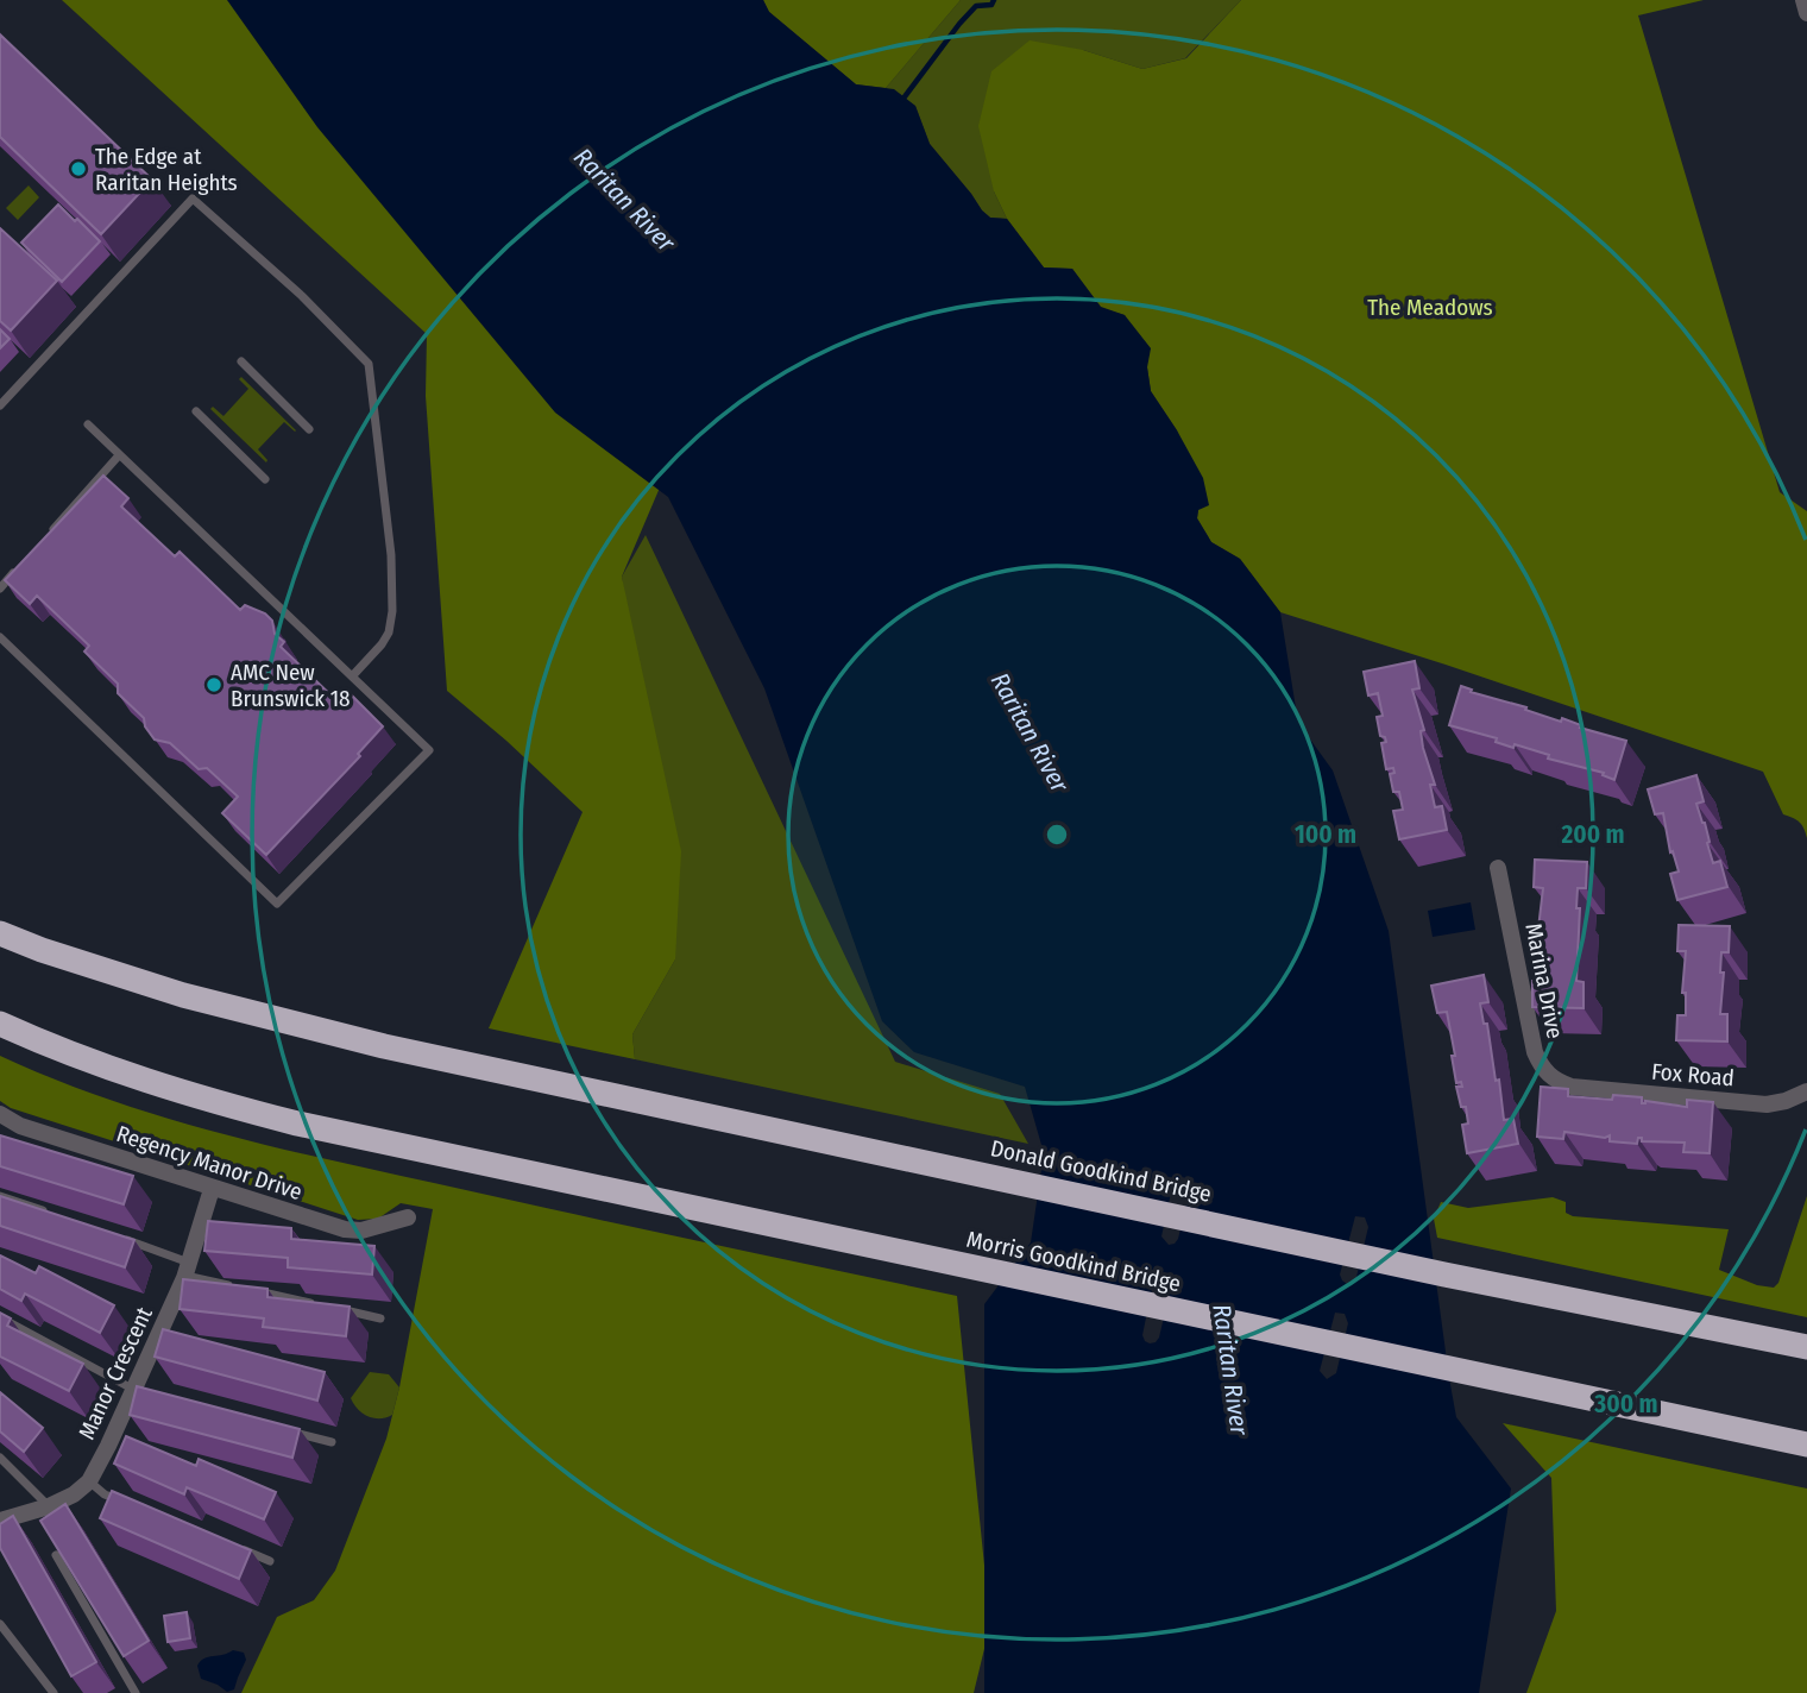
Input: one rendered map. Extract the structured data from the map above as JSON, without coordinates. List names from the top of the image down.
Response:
{
  "streets": {
    "highway": ["Donald Goodkind Bridge", "Morris Goodkind Bridge"],
    "street": [
      "Marina Drive",
      "Fox Road",
      "Regency Manor Drive",
      "Manor Crescent"
    ]
  },
  "crossings": [
    ["Marina Drive", "Fox Road"],
    ["Regency Manor Drive", "Manor Crescent"]
  ],
  "water": ["Raritan River"],
  "parks": ["The Meadows"],
  "places": ["The Edge at Raritan Heights", "AMC New Brunswick 18"],
  "rings": ["100 m", "200 m", "300 m"]
}
